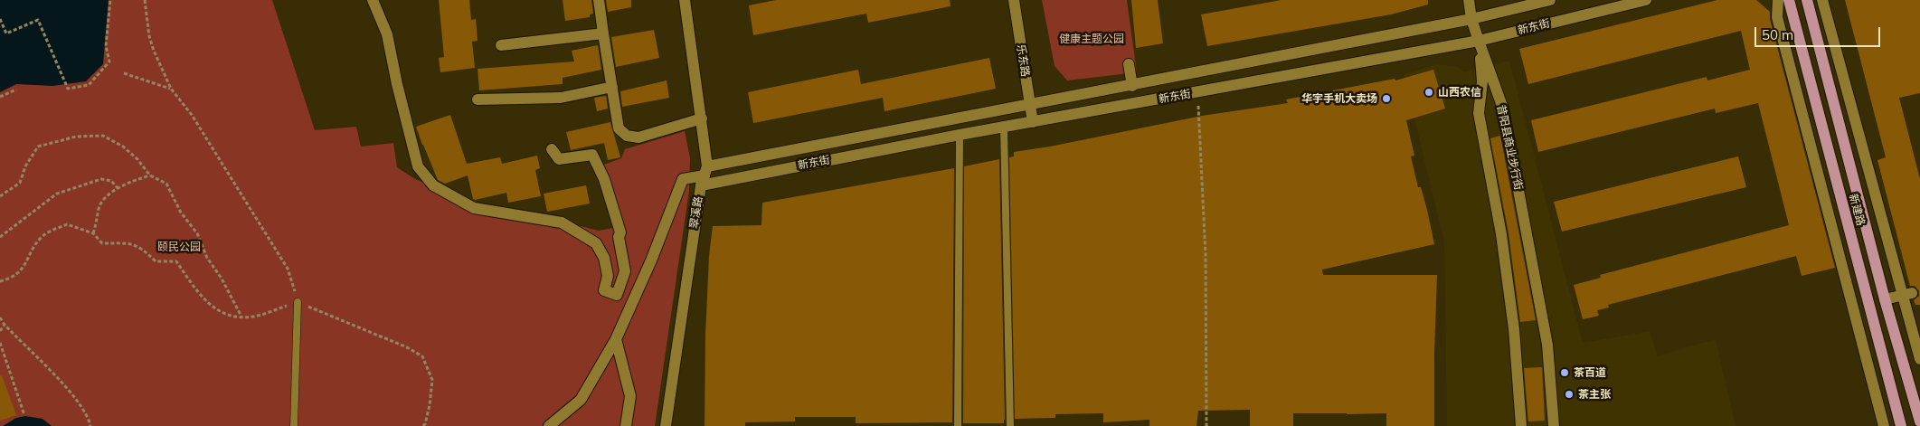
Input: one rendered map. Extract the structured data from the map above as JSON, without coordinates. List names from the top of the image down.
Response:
{
  "streets": {
    "main road": [
      "新东街",
      "乐东路",
      "昔阳县商业步行街",
      "新建路",
      "翠溪路"
    ]
  },
  "crossings": [
    ["新东街", "乐东路"],
    ["新东街", "昔阳县商业步行街"],
    ["新东街", "翠溪路"]
  ],
  "parks": ["健康主题公园", "颐民公园"],
  "places": [
    "山西农信",
    "华宇手机大卖场",
    "茶百道",
    "茶主张"
  ],
  "scale_bar": "50 m"
}
